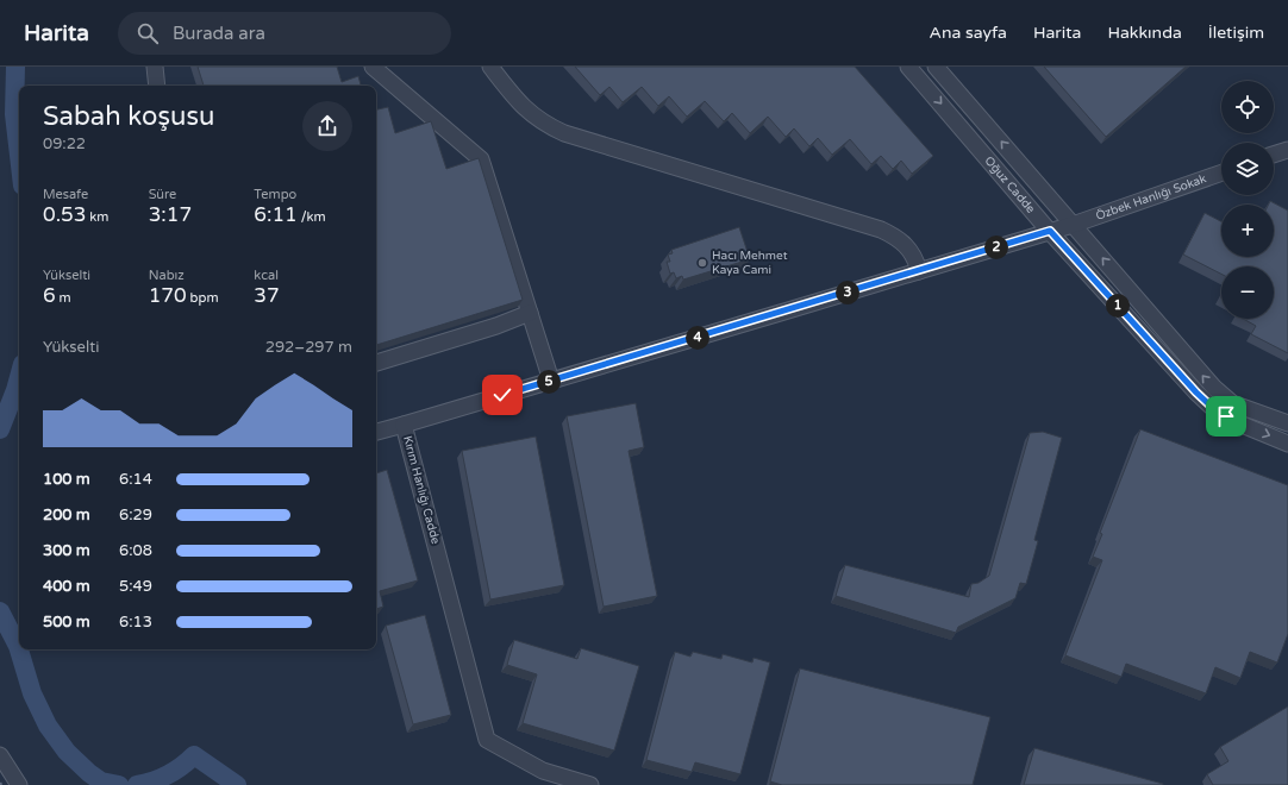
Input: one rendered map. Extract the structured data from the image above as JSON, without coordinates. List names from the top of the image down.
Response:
{
  "streets": {
    "street": ["Oğuz Cadde", "Özbek Hanlığı Sokak", "Kırım Hanlığı Cadde"]
  },
  "crossings": [
    ["Oğuz Cadde", "Özbek Hanlığı Sokak"],
    ["Oğuz Cadde", "Kırım Hanlığı Cadde"],
    ["Özbek Hanlığı Sokak", "Kırım Hanlığı Cadde"]
  ],
  "places": ["Hacı Mehmet Kaya Cami"],
  "page": {
    "header": "Harita",
    "search": "Burada ara",
    "nav": [
      "Ana sayfa",
      "Harita",
      "Hakkında",
      "İletişim"
    ],
    "map_buttons": ["+", "−"],
    "heading": ["Sabah koşusu", "09:22"],
    "stats": [
      ["Mesafe", "0.53 km"],
      ["Süre", "3:17"],
      ["Tempo", "6:11 /km"],
      ["Yükselti", "6 m"],
      ["Nabız", "170 bpm"],
      ["kcal", "37"]
    ],
    "pins": [
      "2",
      "3",
      "1",
      "4",
      "5"
    ],
    "chart": ["Yükselti", "292–297 m"],
    "list": [
      {
        "name": "100 m",
        "note": "6:14"
      },
      {
        "name": "200 m",
        "note": "6:29"
      },
      {
        "name": "300 m",
        "note": "6:08"
      },
      {
        "name": "400 m",
        "note": "5:49"
      },
      {
        "name": "500 m",
        "note": "6:13"
      }
    ]
  }
}
